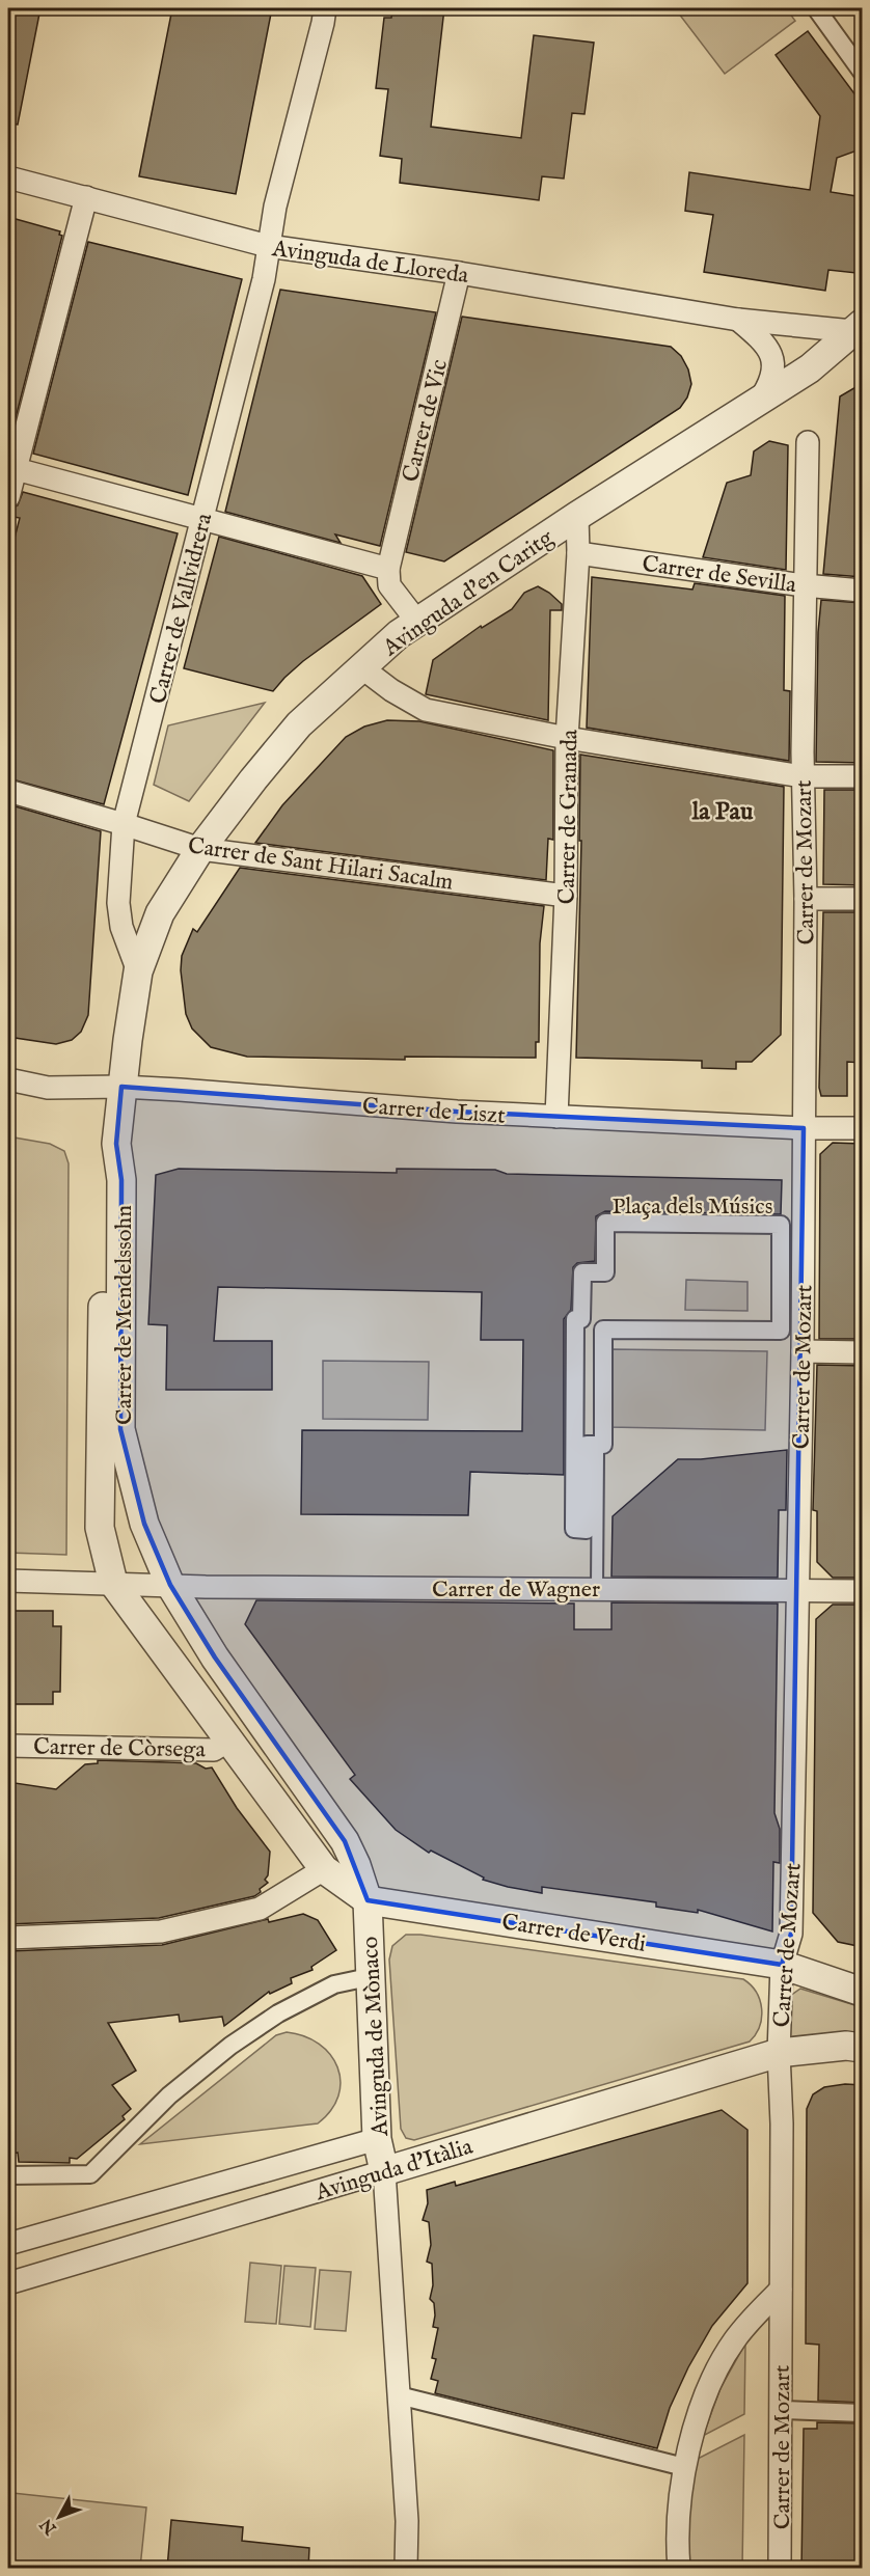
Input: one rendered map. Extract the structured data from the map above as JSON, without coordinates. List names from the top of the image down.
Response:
{
  "streets": {
    "street": [
      "Avinguda de Lloreda",
      "Carrer de Vic",
      "Carrer de Sevilla",
      "Avinguda d'en Caritg",
      "Carrer de Vallvidrera",
      "Carrer de Granada",
      "Carrer de Sant Hilari Sacalm",
      "Carrer de Mozart",
      "Carrer de Liszt",
      "Plaça dels Músics",
      "Carrer de Mendelssohn",
      "Carrer de Wagner",
      "Carrer de Còrsega",
      "Carrer de Verdi",
      "Avinguda de Mònaco",
      "Avinguda d'Itàlia"
    ]
  },
  "crossings": [
    ["Avinguda de Lloreda", "Carrer de Vic"],
    ["Avinguda de Lloreda", "Avinguda d'en Caritg"],
    ["Avinguda de Lloreda", "Carrer de Vallvidrera"],
    ["Carrer de Sevilla", "Carrer de Granada"],
    ["Carrer de Sevilla", "Carrer de Mozart"],
    ["Avinguda d'en Caritg", "Carrer de Vallvidrera"],
    ["Avinguda d'en Caritg", "Carrer de Granada"],
    ["Avinguda d'en Caritg", "Carrer de Sant Hilari Sacalm"],
    ["Avinguda d'en Caritg", "Carrer de Liszt"],
    ["Avinguda d'en Caritg", "Carrer de Mendelssohn"],
    ["Carrer de Vallvidrera", "Carrer de Sant Hilari Sacalm"],
    ["Carrer de Granada", "Carrer de Sant Hilari Sacalm"],
    ["Carrer de Granada", "Carrer de Liszt"],
    ["Carrer de Mozart", "Carrer de Liszt"],
    ["Carrer de Mozart", "Carrer de Wagner"],
    ["Carrer de Mozart", "Carrer de Verdi"],
    ["Carrer de Mozart", "Avinguda d'Itàlia"],
    ["Carrer de Liszt", "Carrer de Mendelssohn"],
    ["Carrer de Mendelssohn", "Carrer de Wagner"],
    ["Carrer de Mendelssohn", "Avinguda de Mònaco"],
    ["Carrer de Wagner", "Avinguda de Mònaco"],
    ["Carrer de Còrsega", "Avinguda de Mònaco"],
    ["Carrer de Verdi", "Avinguda de Mònaco"],
    ["Avinguda de Mònaco", "Avinguda d'Itàlia"]
  ],
  "districts": ["la Pau"],
  "north": "bottom left"
}
